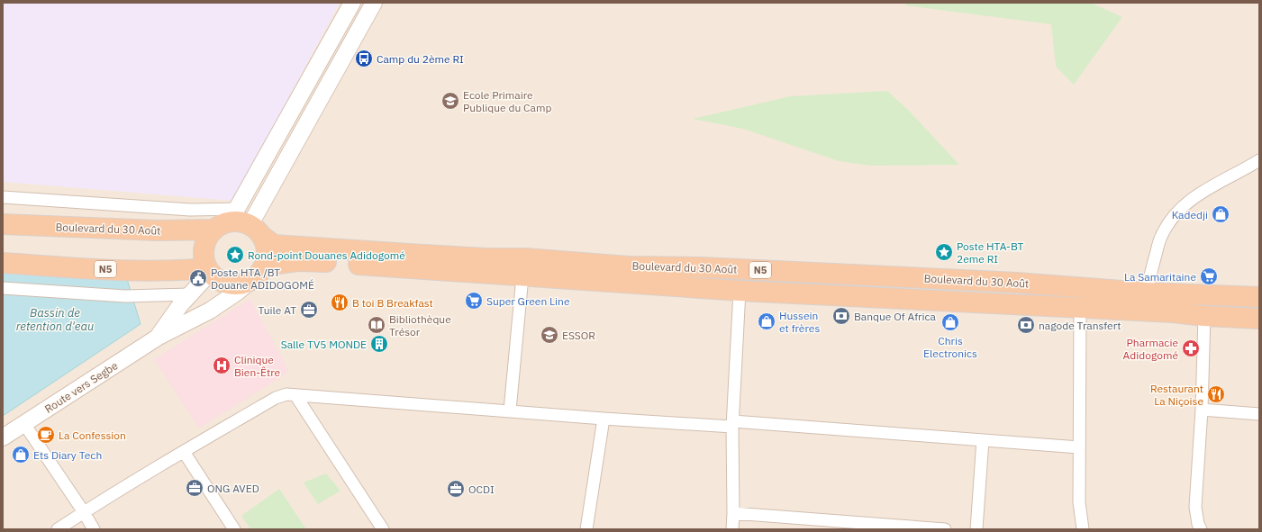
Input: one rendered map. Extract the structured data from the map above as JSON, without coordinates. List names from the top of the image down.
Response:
{
  "streets": {
    "highway": ["Boulevard du 30 Août", "N5"],
    "main road": ["Route vers Segbe"]
  },
  "crossings": [
    ["Boulevard du 30 Août", "N5"],
    ["Boulevard du 30 Août", "Route vers Segbe"],
    ["N5", "Route vers Segbe"]
  ],
  "water": ["Bassin de retention d'eau"],
  "places": {
    "bus stop": ["Camp du 2ème RI"],
    "school or university": ["Ecole Primaire Publique du Camp", "ESSOR"],
    "shop": [
      "Kadedji",
      "Hussein et frères",
      "Chris Electronics",
      "Ets Diary Tech"
    ],
    "place": ["Poste HTA-BT 2eme RI", "Rond-point Douanes Adidogomé"],
    "supermarket": ["La Samaritaine", "Super Green Line"],
    "public building": ["Poste HTA /BT Douane ADIDOGOMÉ"],
    "restaurant": ["B toi B Breakfast", "Restaurant La Niçoise"],
    "office": ["Tuile AT", "ONG AVED", "OCDI"],
    "bank": ["Banque Of Africa", "nagode Transfert"],
    "library": ["Bibliothèque Trésor"],
    "building": ["Salle TV5 MONDE"],
    "pharmacy": ["Pharmacie Adidogomé"],
    "hospital": ["Clinique Bien-Être"],
    "cafe": ["La Confession"]
  }
}
